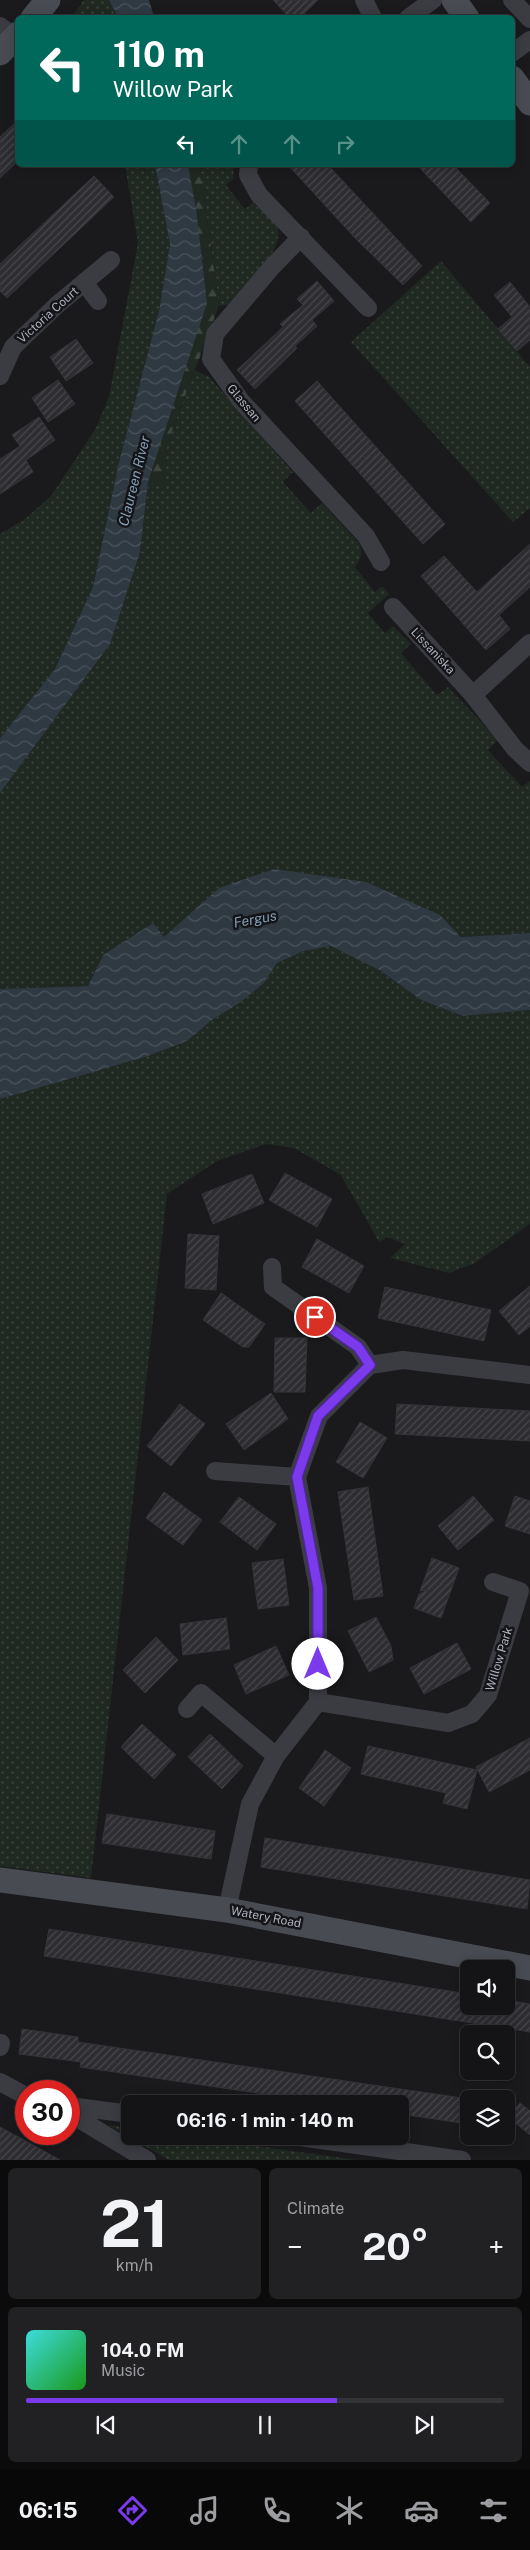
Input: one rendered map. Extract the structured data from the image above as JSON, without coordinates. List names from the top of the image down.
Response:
{
  "streets": {
    "street": [
      "Victoria Court",
      "Glassan",
      "Lissaniska",
      "Willow Park",
      "Watery Road"
    ]
  },
  "water": ["Claureen River", "Fergus"],
  "page": {
    "turn": ["110 m", "Willow Park"],
    "limit": "30",
    "trip": "06:16 · 1 min · 140 m",
    "tile": [
      ["21", "km/h"],
      "Climate"
    ],
    "heat": ["−", "20°", "+"],
    "song": ["104.0 FM", "Music"],
    "tabs": "06:15"
  }
}
